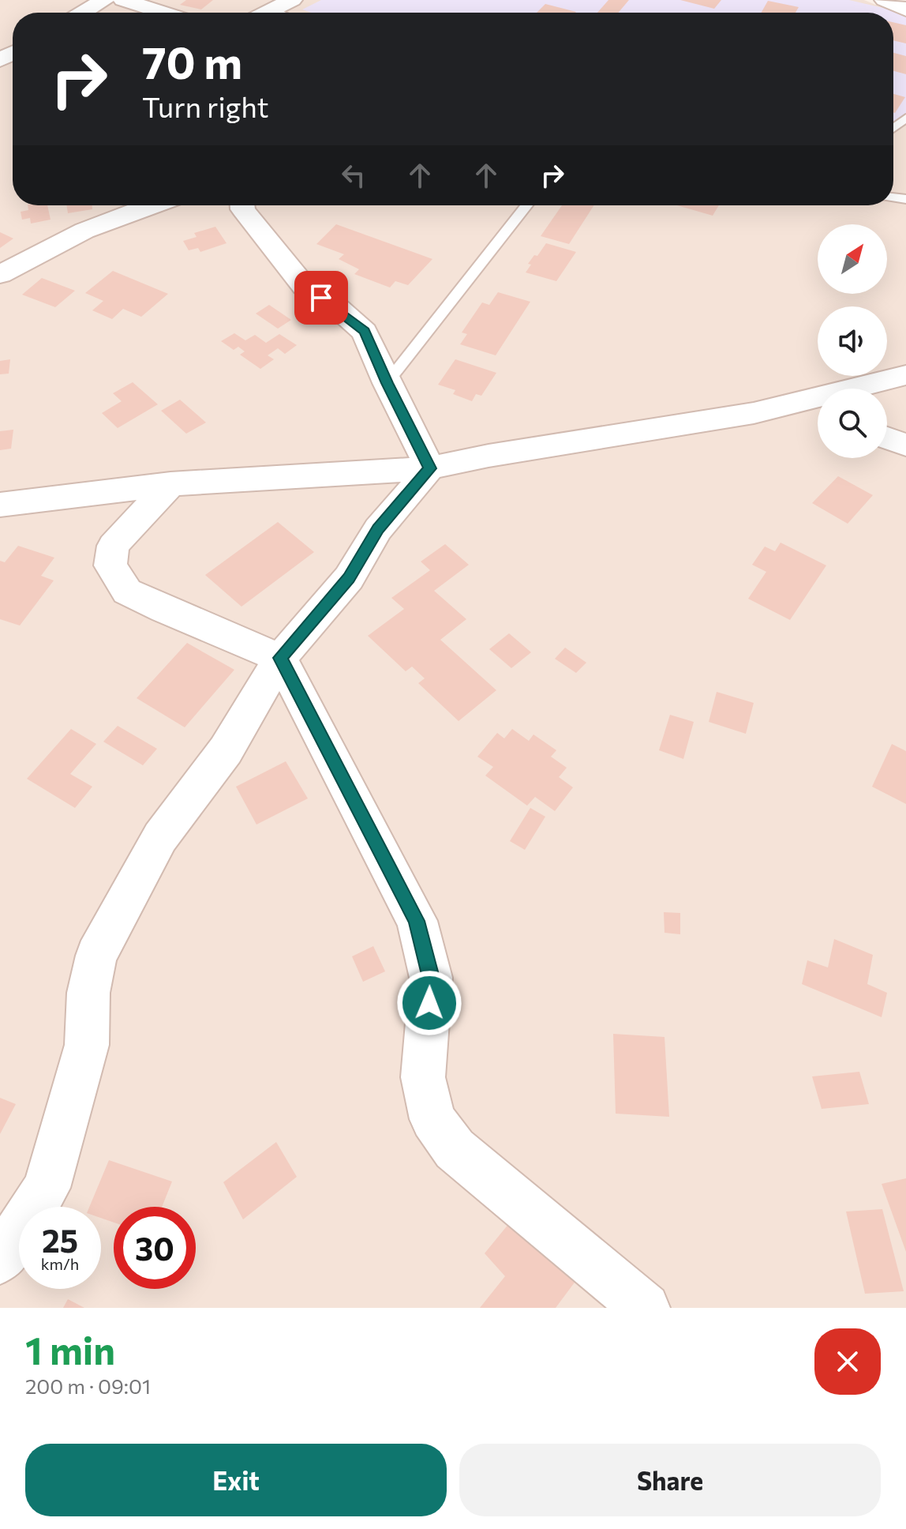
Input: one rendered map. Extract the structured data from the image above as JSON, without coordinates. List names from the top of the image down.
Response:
{
  "north": "top right",
  "page": {
    "turn": ["70 m", "Turn right"],
    "speed": "25 km/h",
    "limit": "30",
    "heading": ["1 min", "200 m · 09:01"],
    "buttons": ["Exit", "Share"]
  }
}
